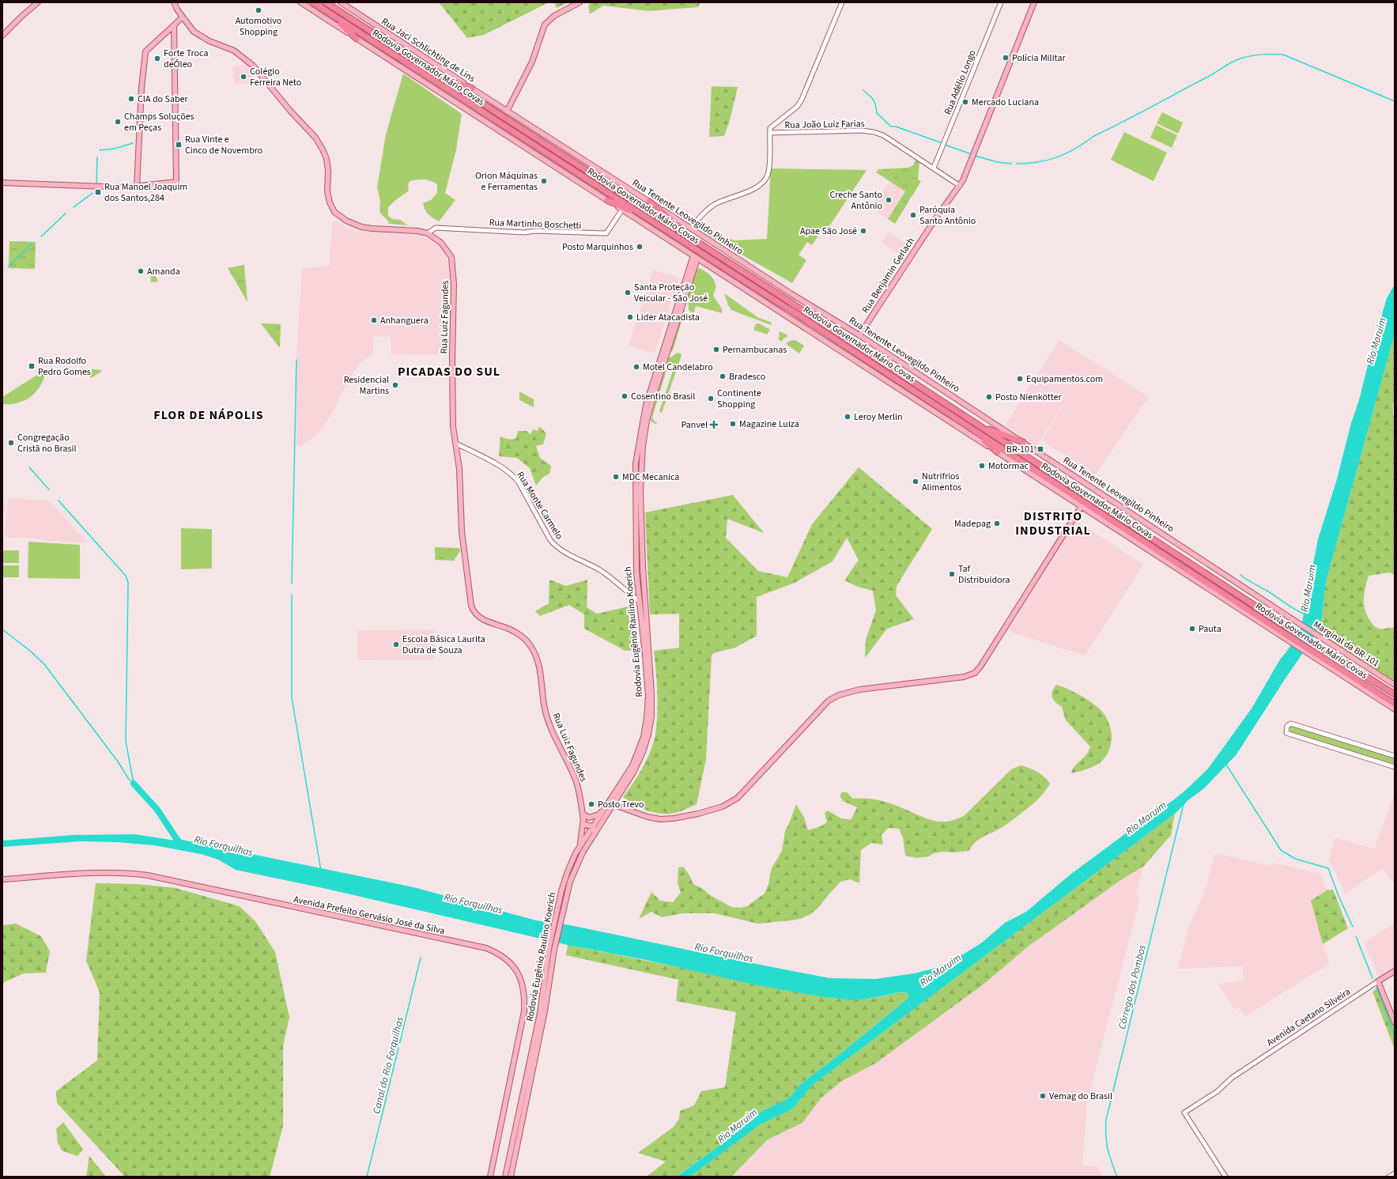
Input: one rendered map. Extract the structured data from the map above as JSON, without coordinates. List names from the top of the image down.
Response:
{
  "streets": {
    "highway": ["Rodovia Governador Mário Covas"],
    "main road": [
      "Rua Jaci Schlichting de Lins",
      "Rua Tenente Leovegildo Pinheiro",
      "Rua Benjamin Gerlach",
      "Rua Luiz Fagundes",
      "Rodovia Eugênio Raulino Koerich",
      "Marginal da BR-101",
      "Avenida Prefeito Gervásio José da Silva",
      "Avenida Caetano Silveira"
    ],
    "street": [
      "Rua Adélio Longo",
      "Rua João Luiz Farias",
      "Rua Martinho Boschetti",
      "Rua Monte Carmelo"
    ]
  },
  "crossings": [
    ["Rua Jaci Schlichting de Lins", "Rua Tenente Leovegildo Pinheiro"],
    ["Rua Adélio Longo", "Rua João Luiz Farias"],
    ["Rua João Luiz Farias", "Rua Benjamin Gerlach"],
    ["Rua Tenente Leovegildo Pinheiro", "Rua Benjamin Gerlach"],
    ["Rua Tenente Leovegildo Pinheiro", "Marginal da BR-101"],
    ["Rua Martinho Boschetti", "Rua Luiz Fagundes"],
    ["Rua Luiz Fagundes", "Rua Monte Carmelo"],
    ["Rua Luiz Fagundes", "Rodovia Eugênio Raulino Koerich"],
    ["Rua Monte Carmelo", "Rodovia Eugênio Raulino Koerich"]
  ],
  "districts": ["PICADAS DO SUL", "FLOR DE NÁPOLIS", "DISTRITO INDUSTRIAL"],
  "water": [
    "Rio Maruim",
    "Rio Forquilhas",
    "Córrego dos Pombos",
    "Canal do Rio Forquilhas"
  ],
  "places": {
    "other": [
      "Automotivo Shopping",
      "Polícia Militar",
      "Forte Troca deÓleo",
      "Colégio Ferreira Neto",
      "CIA do Saber",
      "Mercado Luciana",
      "Champs Soluções em Peças",
      "Orion Máquinas e Ferramentas",
      "Creche Santo Antônio",
      "Paróquia Santo Antônio",
      "Apae São José",
      "Posto Marquinhos",
      "Amanda",
      "Santa Proteção Veicular - São José",
      "Lider Atacadista",
      "Anhanguera",
      "Pernambucanas",
      "Motel Candelabro",
      "Bradesco",
      "Equipamentos.com",
      "Residencial Martins",
      "Cosentino Brasil",
      "Posto Nienkötter",
      "Continente Shopping",
      "Leroy Merlin",
      "Magazine Luiza",
      "Congregação Cristã no Brasil",
      "Motormac",
      "MDC Mecanica",
      "Nutrifrios Alimentos",
      "Madepag",
      "Taf Distribuidora",
      "Pauta",
      "Escola Básica Laurita Dutra de Souza",
      "Posto Trevo",
      "Vemag do Brasil"
    ],
    "transit": [
      "Rua Vinte e Cinco de Novembro",
      "Rua Manoel Joaquim dos Santos,284",
      "Rua Rodolfo Pedro Gomes",
      "BR-101"
    ],
    "health": ["Panvel"]
  }
}
